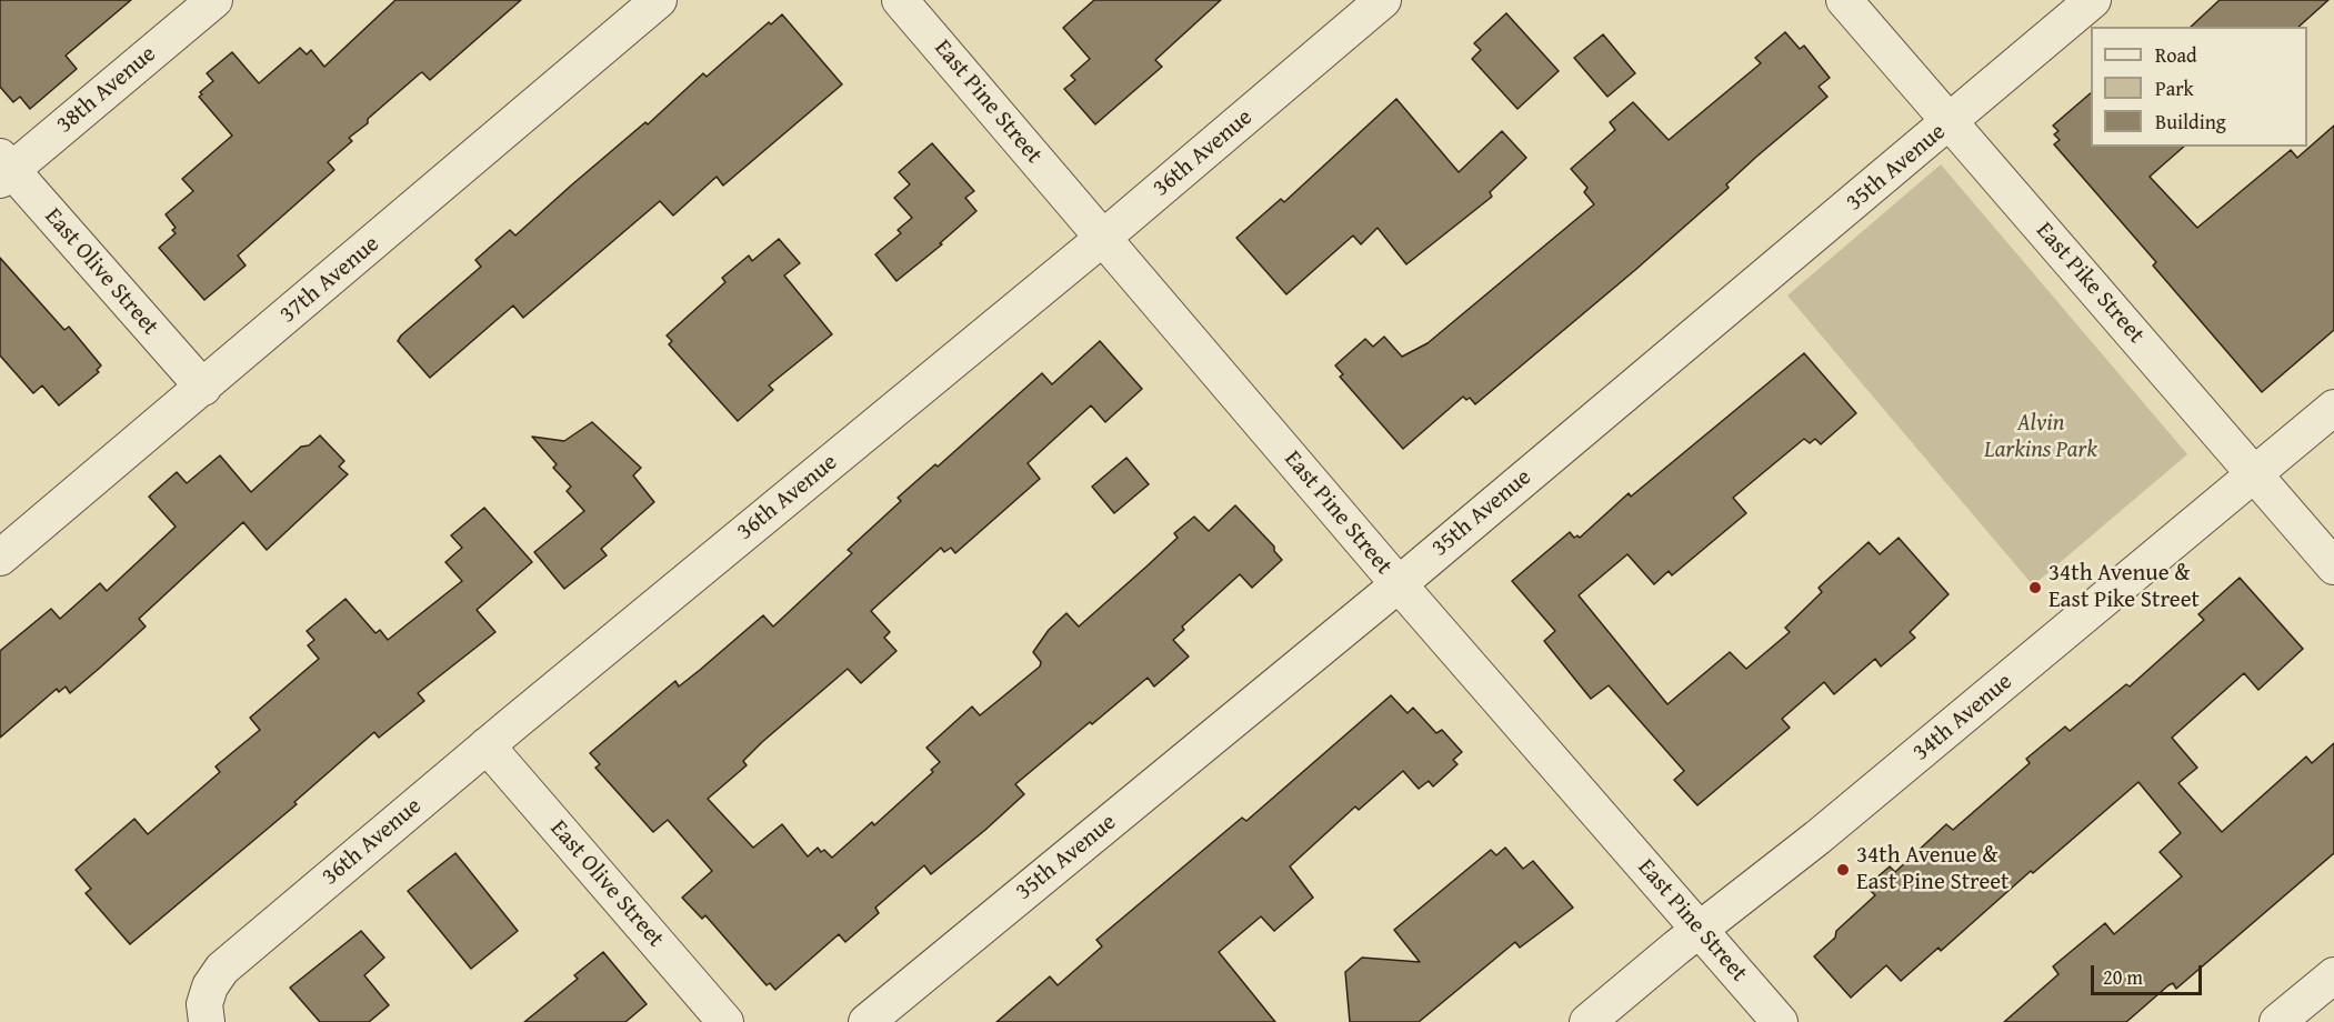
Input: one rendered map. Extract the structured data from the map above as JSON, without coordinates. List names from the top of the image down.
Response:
{
  "streets": {
    "street": [
      "38th Avenue",
      "East Pine Street",
      "36th Avenue",
      "35th Avenue",
      "East Olive Street",
      "37th Avenue",
      "East Pike Street",
      "34th Avenue"
    ]
  },
  "crossings": [
    ["38th Avenue", "East Olive Street"],
    ["East Pine Street", "36th Avenue"],
    ["East Pine Street", "35th Avenue"],
    ["East Pine Street", "34th Avenue"],
    ["36th Avenue", "East Olive Street"],
    ["35th Avenue", "East Pike Street"],
    ["East Olive Street", "37th Avenue"],
    ["East Pike Street", "34th Avenue"]
  ],
  "parks": ["Alvin Larkins Park"],
  "places": ["34th Avenue & East Pike Street", "34th Avenue & East Pine Street"],
  "legend": ["Road", "Park", "Building"],
  "scale_bar": "20 m"
}
